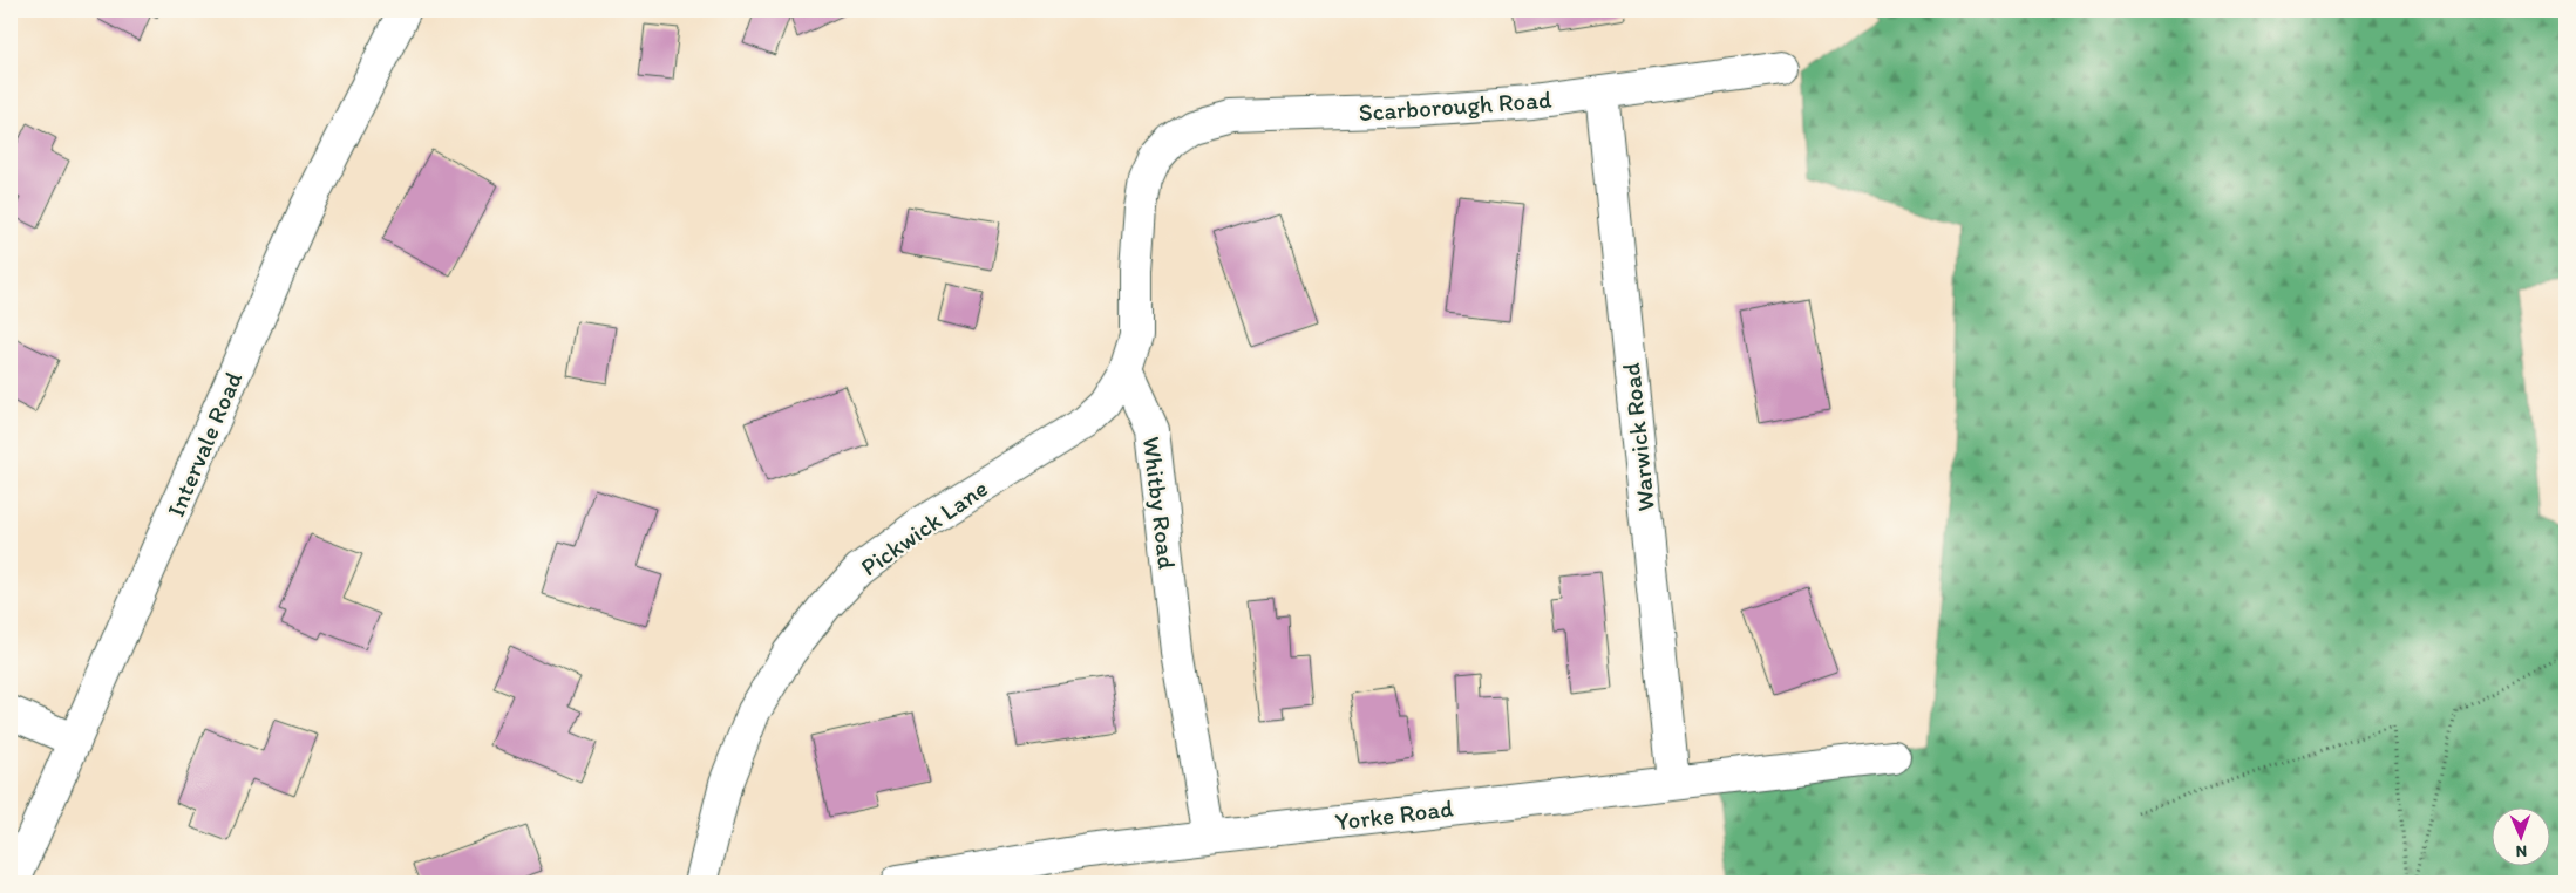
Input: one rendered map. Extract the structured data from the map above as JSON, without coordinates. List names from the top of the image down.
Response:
{
  "streets": {
    "street": [
      "Scarborough Road",
      "Warwick Road",
      "Intervale Road",
      "Whitby Road",
      "Pickwick Lane",
      "Yorke Road"
    ]
  },
  "crossings": [
    ["Scarborough Road", "Warwick Road"],
    ["Scarborough Road", "Whitby Road"],
    ["Scarborough Road", "Pickwick Lane"],
    ["Warwick Road", "Yorke Road"],
    ["Whitby Road", "Pickwick Lane"],
    ["Whitby Road", "Yorke Road"]
  ],
  "north": "bottom"
}
